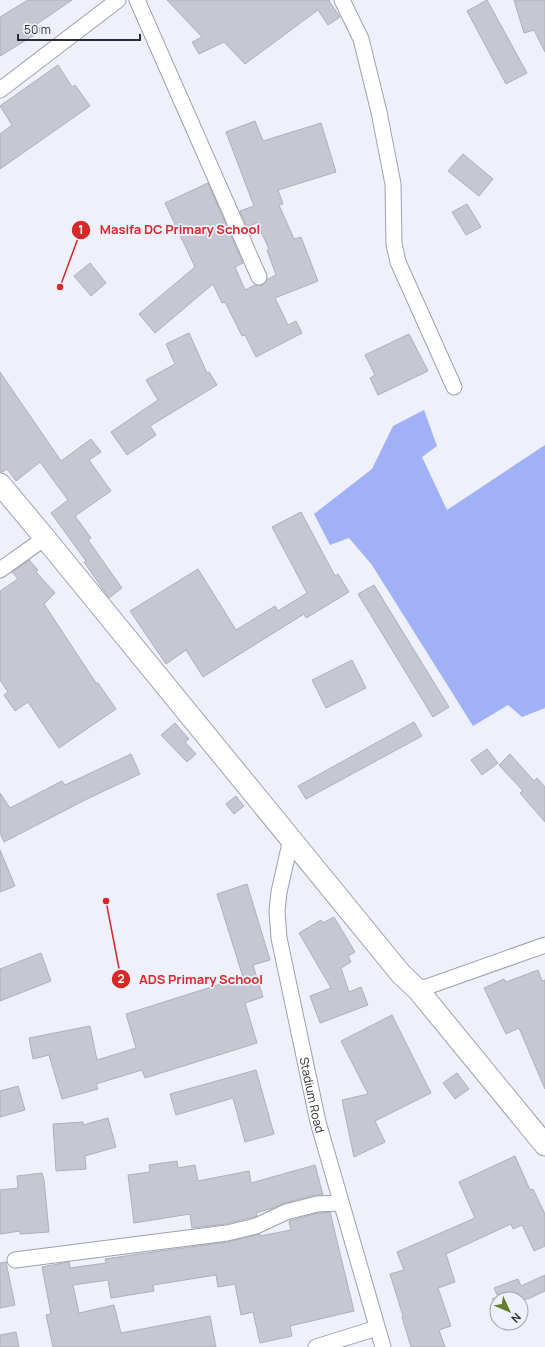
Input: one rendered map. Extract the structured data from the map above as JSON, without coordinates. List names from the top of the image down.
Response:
{
  "streets": {
    "street": ["Stadium Road"]
  },
  "places": ["Masifa DC Primary School", "ADS Primary School"],
  "scale_bar": "50 m",
  "north": "bottom right"
}
